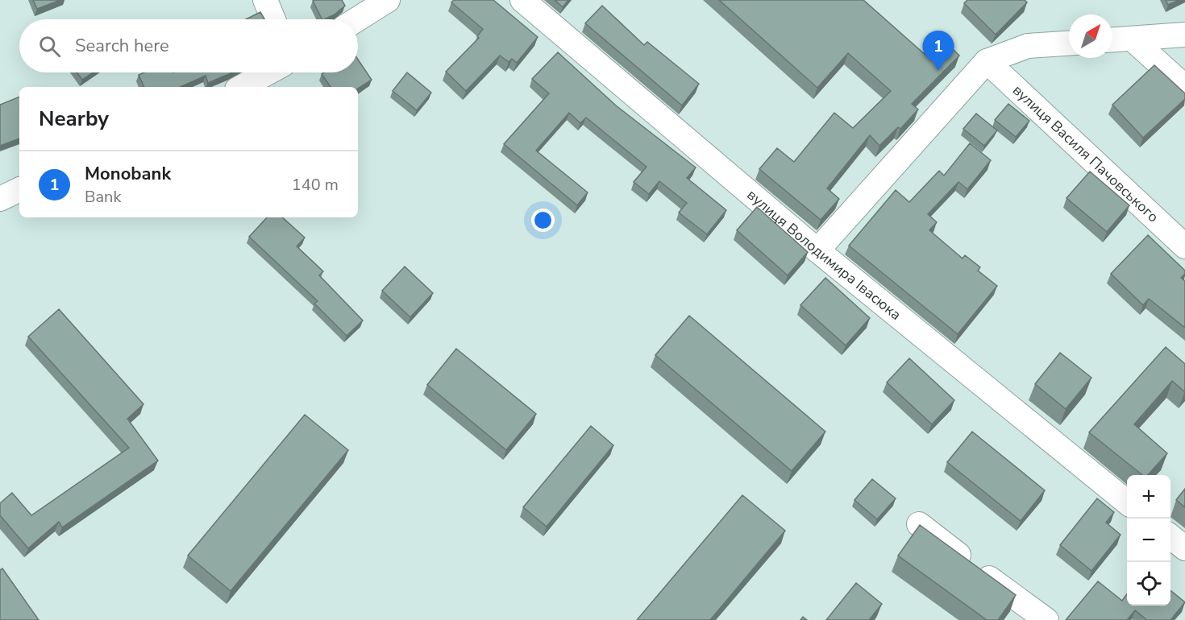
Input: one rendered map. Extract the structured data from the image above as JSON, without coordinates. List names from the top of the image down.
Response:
{
  "streets": {
    "street": ["вулиця Василя Пачовського", "вулиця Володимира Івасюка"]
  },
  "north": "top right",
  "page": {
    "search": "Search here",
    "pins": "1",
    "heading": "Nearby",
    "list": [
      {
        "mark": "1",
        "name": "Monobank",
        "note": "Bank",
        "value": "140 m"
      }
    ],
    "map_buttons": ["+", "−"]
  }
}
